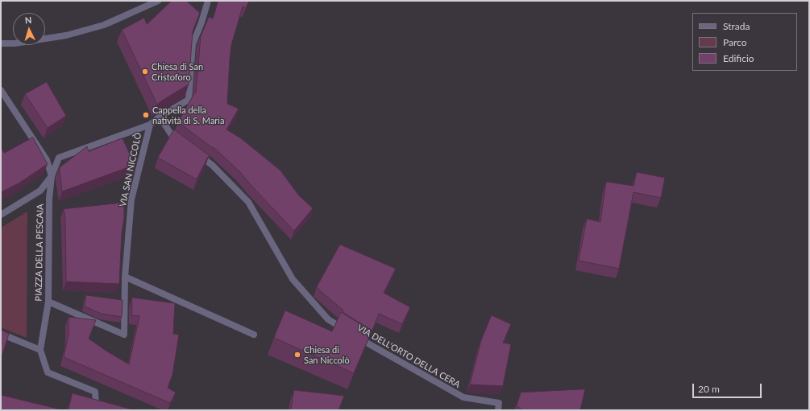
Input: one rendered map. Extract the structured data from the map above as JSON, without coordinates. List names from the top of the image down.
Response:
{
  "streets": {
    "street": ["VIA SAN NICCOLÒ", "PIAZZA DELLA PESCAIA", "VIA DELL'ORTO DELLA CERA"]
  },
  "crossings": [
    ["VIA SAN NICCOLÒ", "PIAZZA DELLA PESCAIA"]
  ],
  "places": ["Chiesa di San Cristoforo", "Cappella della natività di S. Maria", "Chiesa di San Niccolò"],
  "legend": ["Strada", "Parco", "Edificio"],
  "scale_bar": "20 m",
  "north": "top"
}
